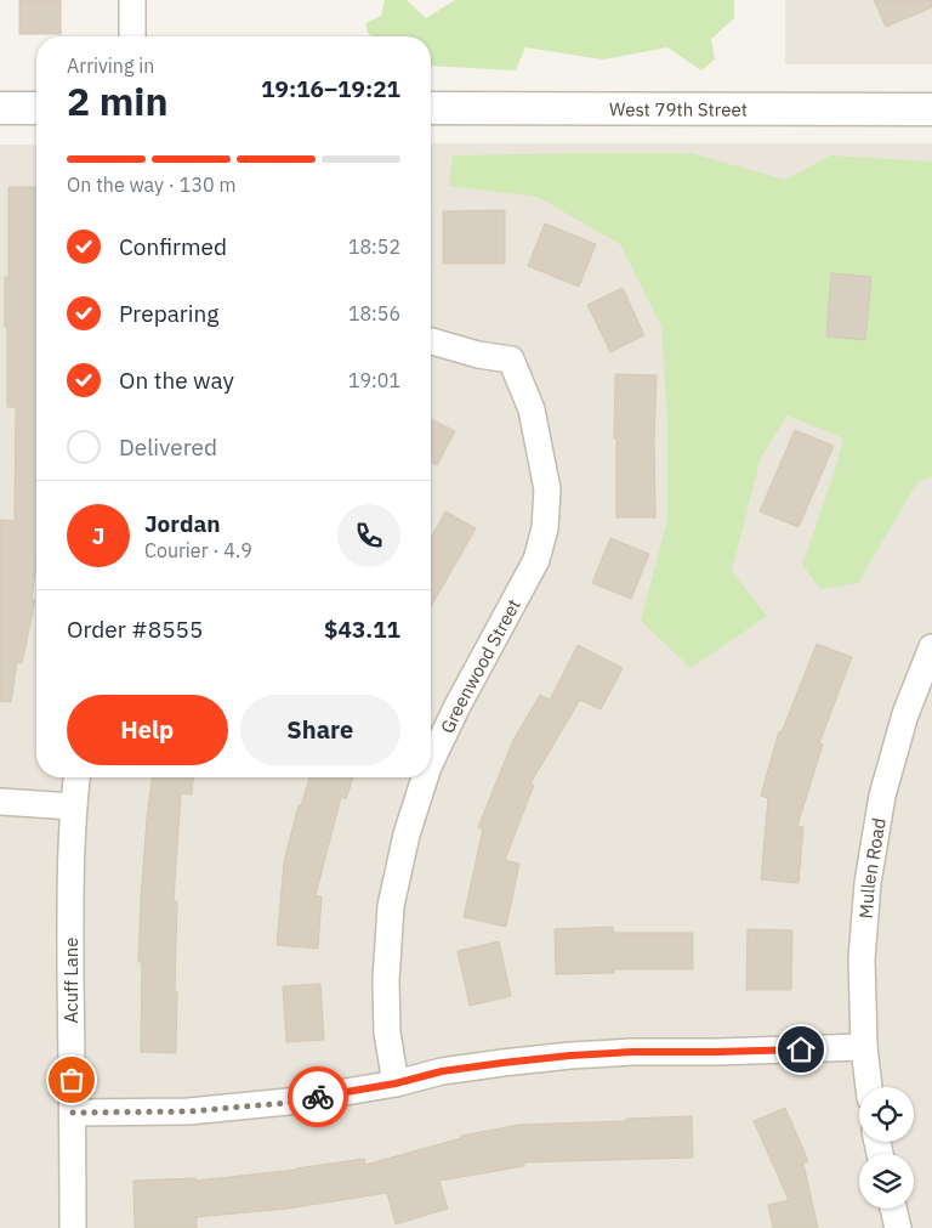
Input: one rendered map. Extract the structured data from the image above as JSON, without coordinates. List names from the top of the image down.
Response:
{
  "streets": {
    "street": [
      "West 79th Street",
      "Greenwood Street",
      "Mullen Road",
      "Acuff Lane"
    ]
  },
  "page": {
    "heading": ["2 min", "Arriving in", "19:16–19:21"],
    "panel": [
      "Jordan",
      "Courier · 4.9",
      "Order #8555",
      "$43.11"
    ],
    "bar": "On the way · 130 m",
    "list": [
      ["Confirmed", "18:52"],
      ["Preparing", "18:56"],
      ["On the way", "19:01"],
      "Delivered"
    ],
    "round": "J",
    "buttons": ["Help", "Share"]
  }
}
